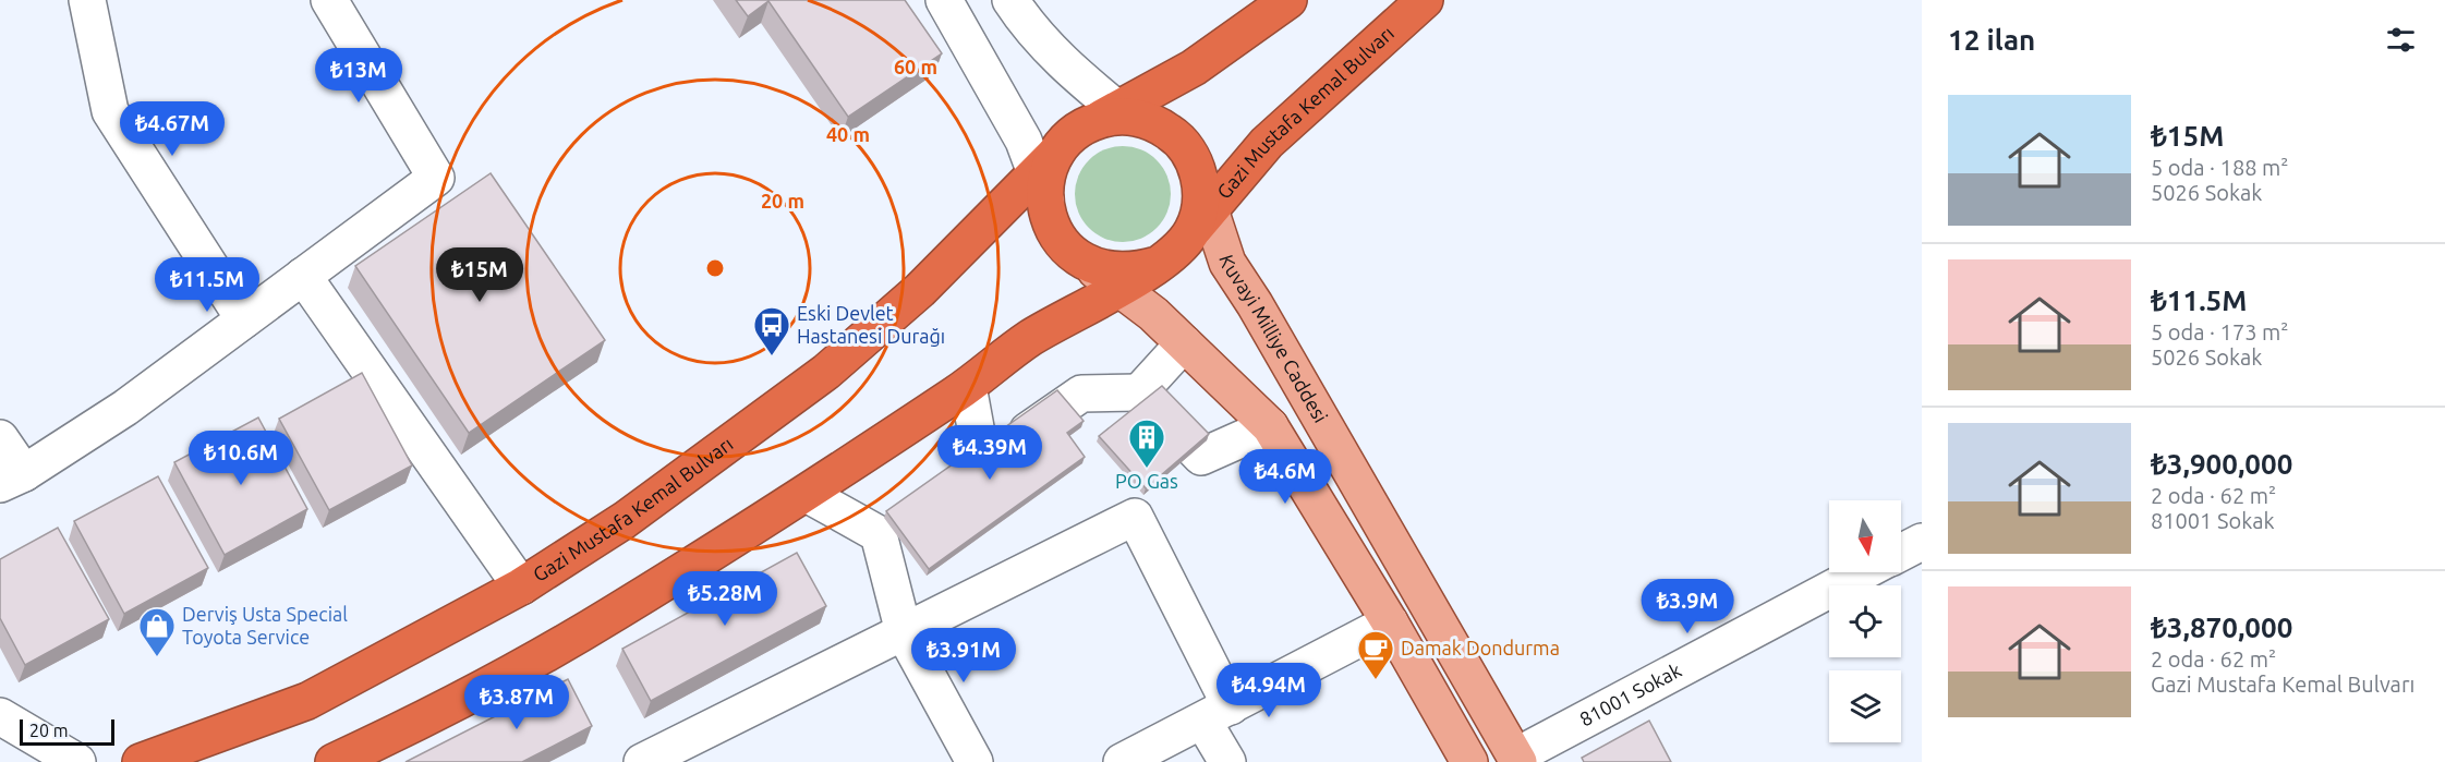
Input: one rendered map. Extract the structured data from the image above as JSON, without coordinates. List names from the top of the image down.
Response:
{
  "streets": {
    "highway": ["Gazi Mustafa Kemal Bulvarı"],
    "main road": ["Kuvayi Milliye Caddesi"],
    "street": ["81001 Sokak"]
  },
  "crossings": [
    ["Gazi Mustafa Kemal Bulvarı", "Kuvayi Milliye Caddesi"],
    ["Kuvayi Milliye Caddesi", "81001 Sokak"]
  ],
  "places": {
    "bus stop": ["Eski Devlet Hastanesi Durağı"],
    "building": ["PO Gas"],
    "shop": ["Derviş Usta Special Toyota Service"],
    "cafe": ["Damak Dondurma"]
  },
  "scale_bar": "20 m",
  "north": "bottom",
  "page": {
    "heading": "12 ilan",
    "price": [
      "₺13M",
      "₺4.67M",
      "₺15M",
      "₺11.5M",
      "₺4.39M",
      "₺10.6M",
      "₺4.6M",
      "₺5.28M",
      "₺3.9M",
      "₺3.91M",
      "₺4.94M",
      "₺3.87M"
    ],
    "list": [
      {
        "name": "₺15M",
        "note": "5 oda · 188 m² · 5026 Sokak"
      },
      {
        "name": "₺11.5M",
        "note": "5 oda · 173 m² · 5026 Sokak"
      },
      {
        "name": "₺3,900,000",
        "note": "2 oda · 62 m² · 81001 Sokak"
      },
      {
        "name": "₺3,870,000",
        "note": "2 oda · 62 m² · Gazi Mustafa Kemal Bulvarı"
      }
    ],
    "scale": "20 m"
  },
  "rings": ["60 m", "40 m", "20 m"]
}
